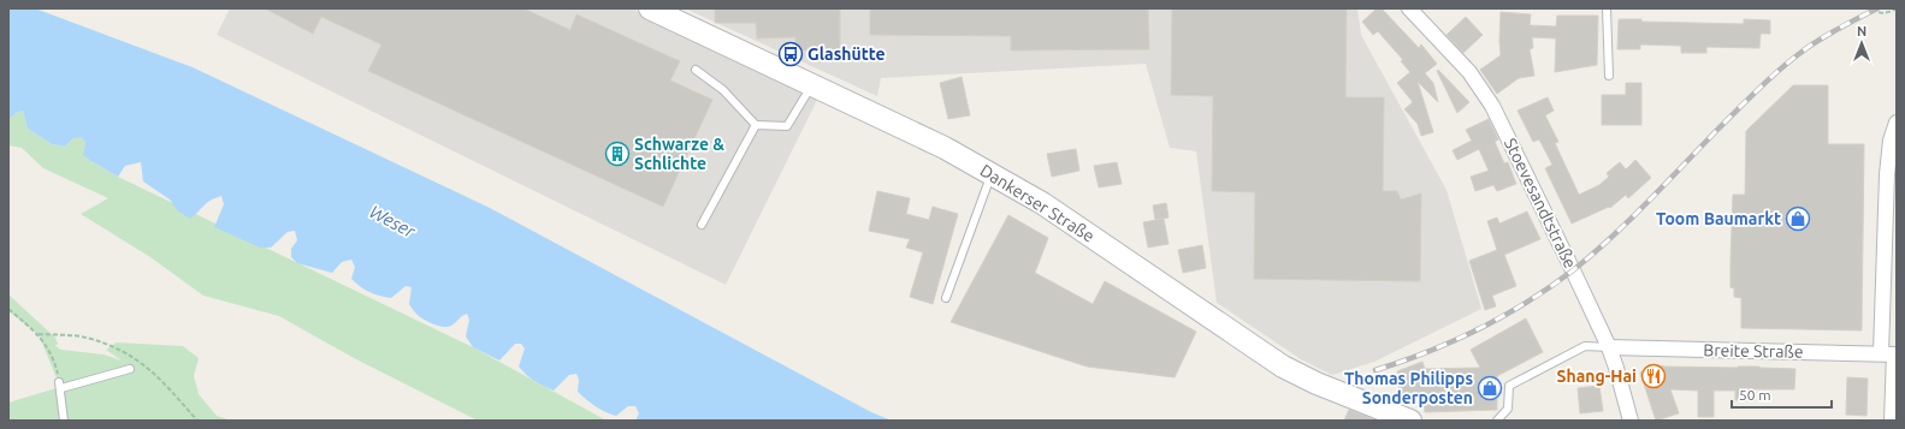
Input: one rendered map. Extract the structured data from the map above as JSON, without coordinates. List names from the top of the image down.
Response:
{
  "streets": {
    "main road": ["Dankerser Straße"],
    "street": ["Stoevesandtstraße", "Breite Straße"]
  },
  "crossings": [
    ["Stoevesandtstraße", "Breite Straße"]
  ],
  "water": ["Weser"],
  "places": {
    "bus stop": ["Glashütte"],
    "building": ["Schwarze & Schlichte"],
    "shop": ["Toom Baumarkt", "Thomas Philipps Sonderposten"],
    "restaurant": ["Shang-Hai"]
  },
  "scale_bar": "50 m",
  "north": "top"
}
